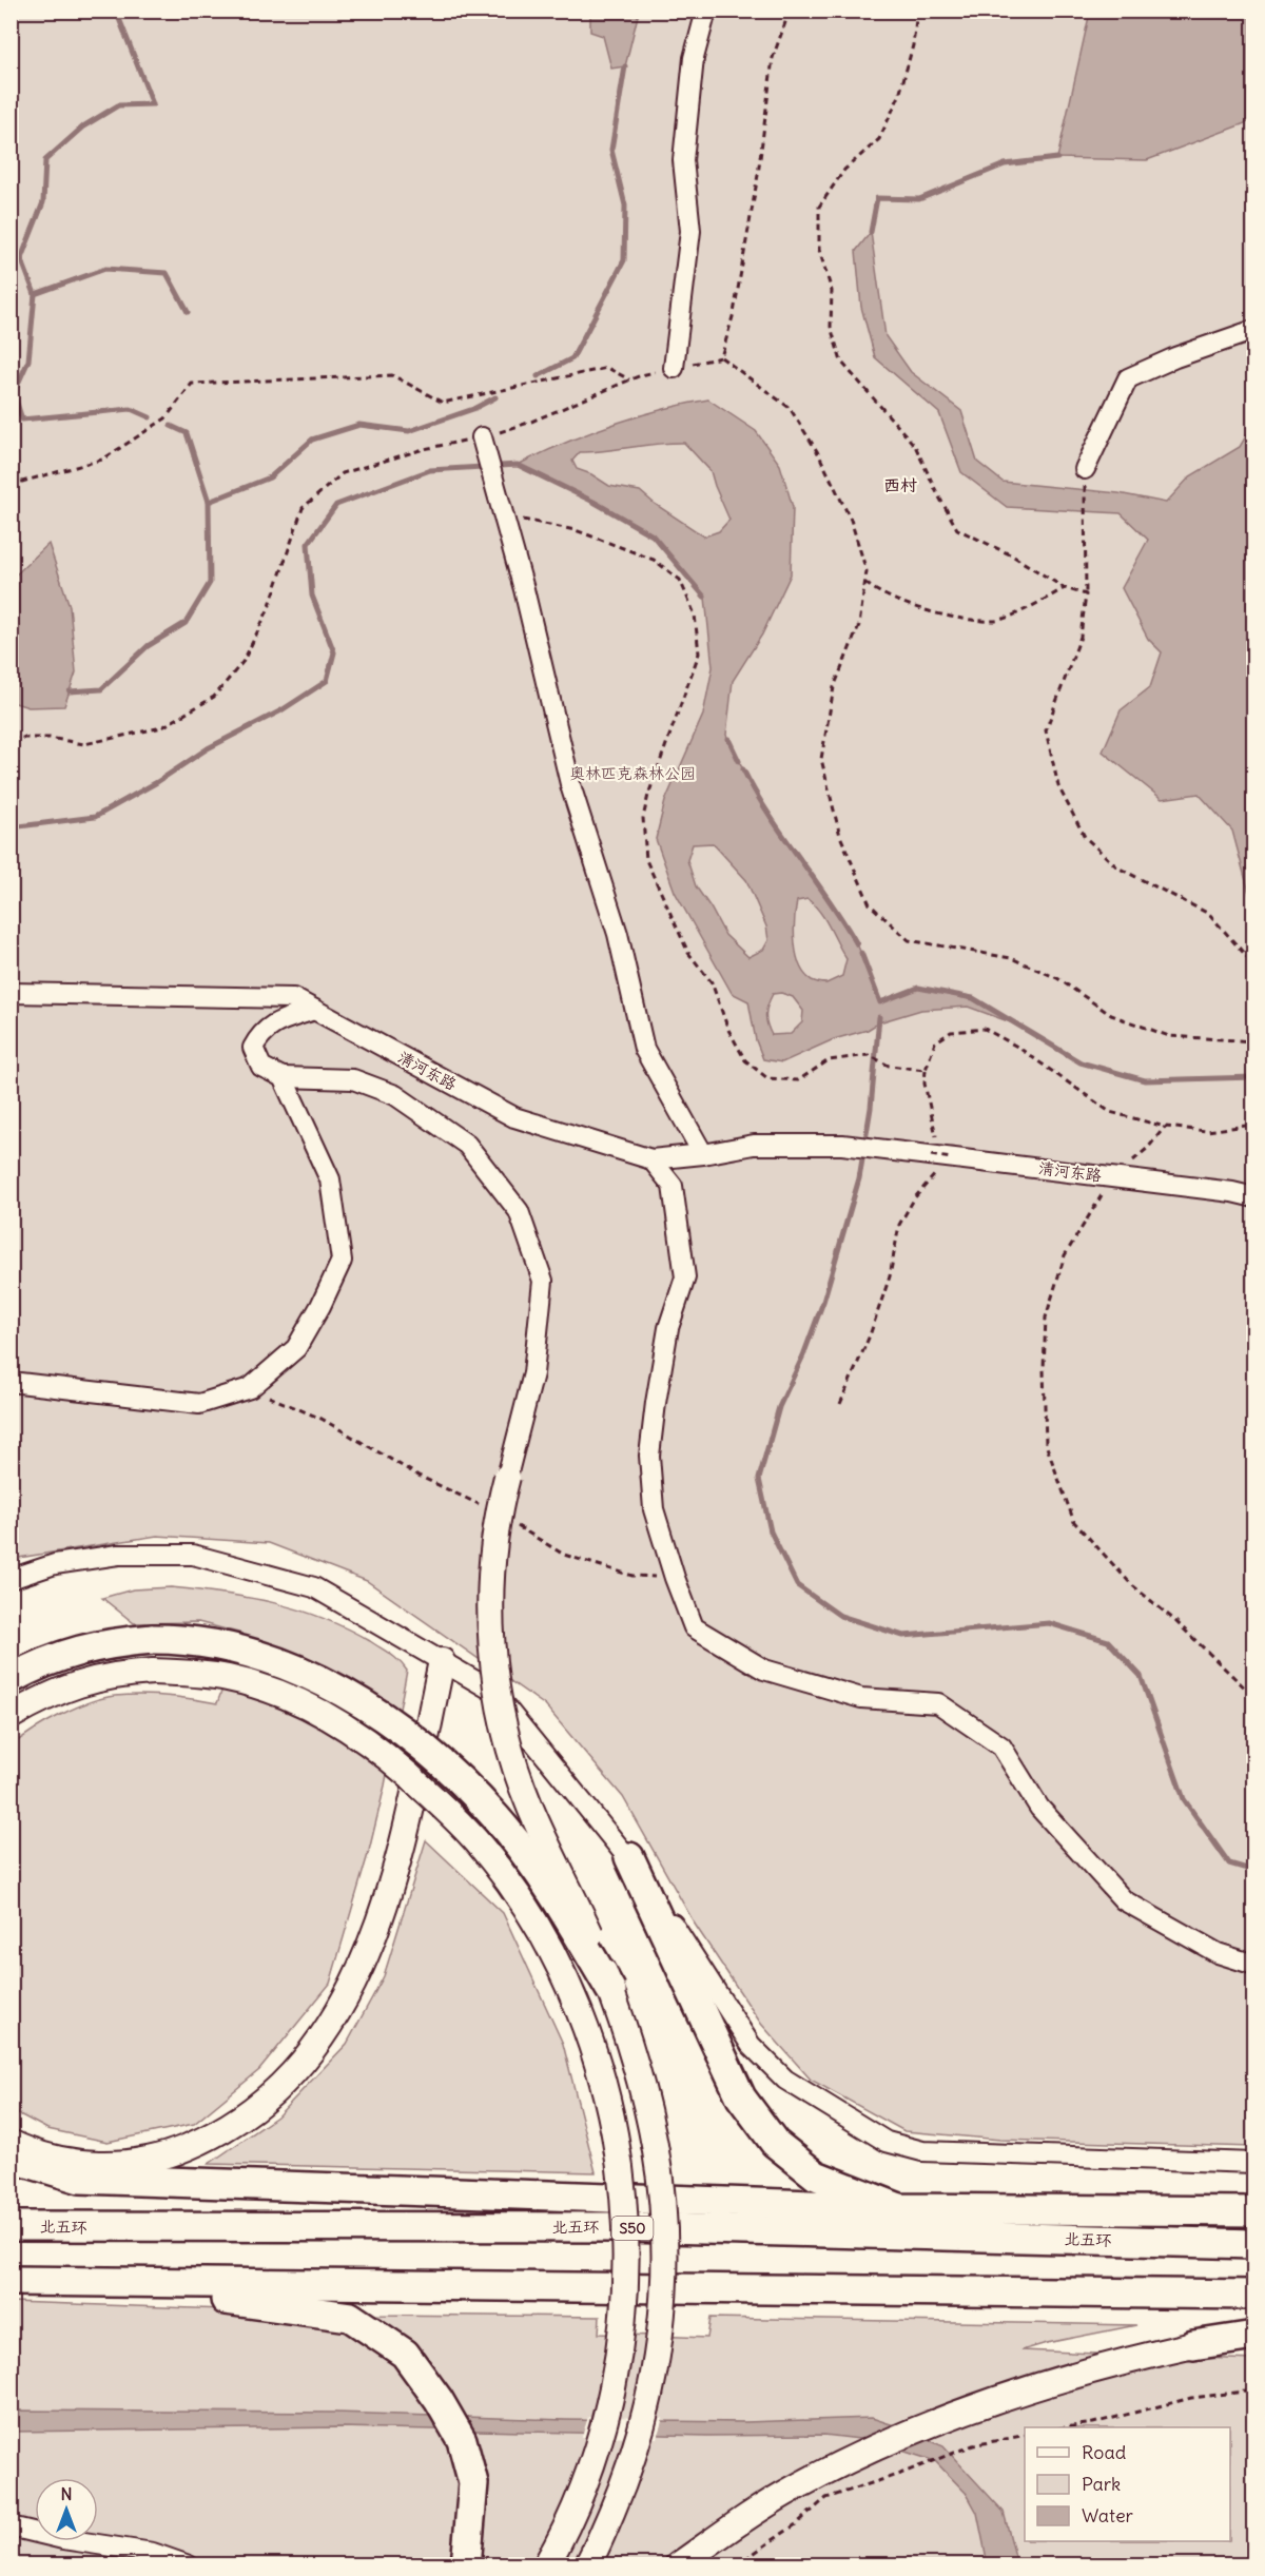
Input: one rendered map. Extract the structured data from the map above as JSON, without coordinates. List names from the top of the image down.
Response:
{
  "streets": {
    "highway": ["北五环", "S50"],
    "street": ["清河东路"]
  },
  "districts": ["西村"],
  "parks": ["奥林匹克森林公园"],
  "legend": ["Road", "Park", "Water"],
  "north": "top"
}
